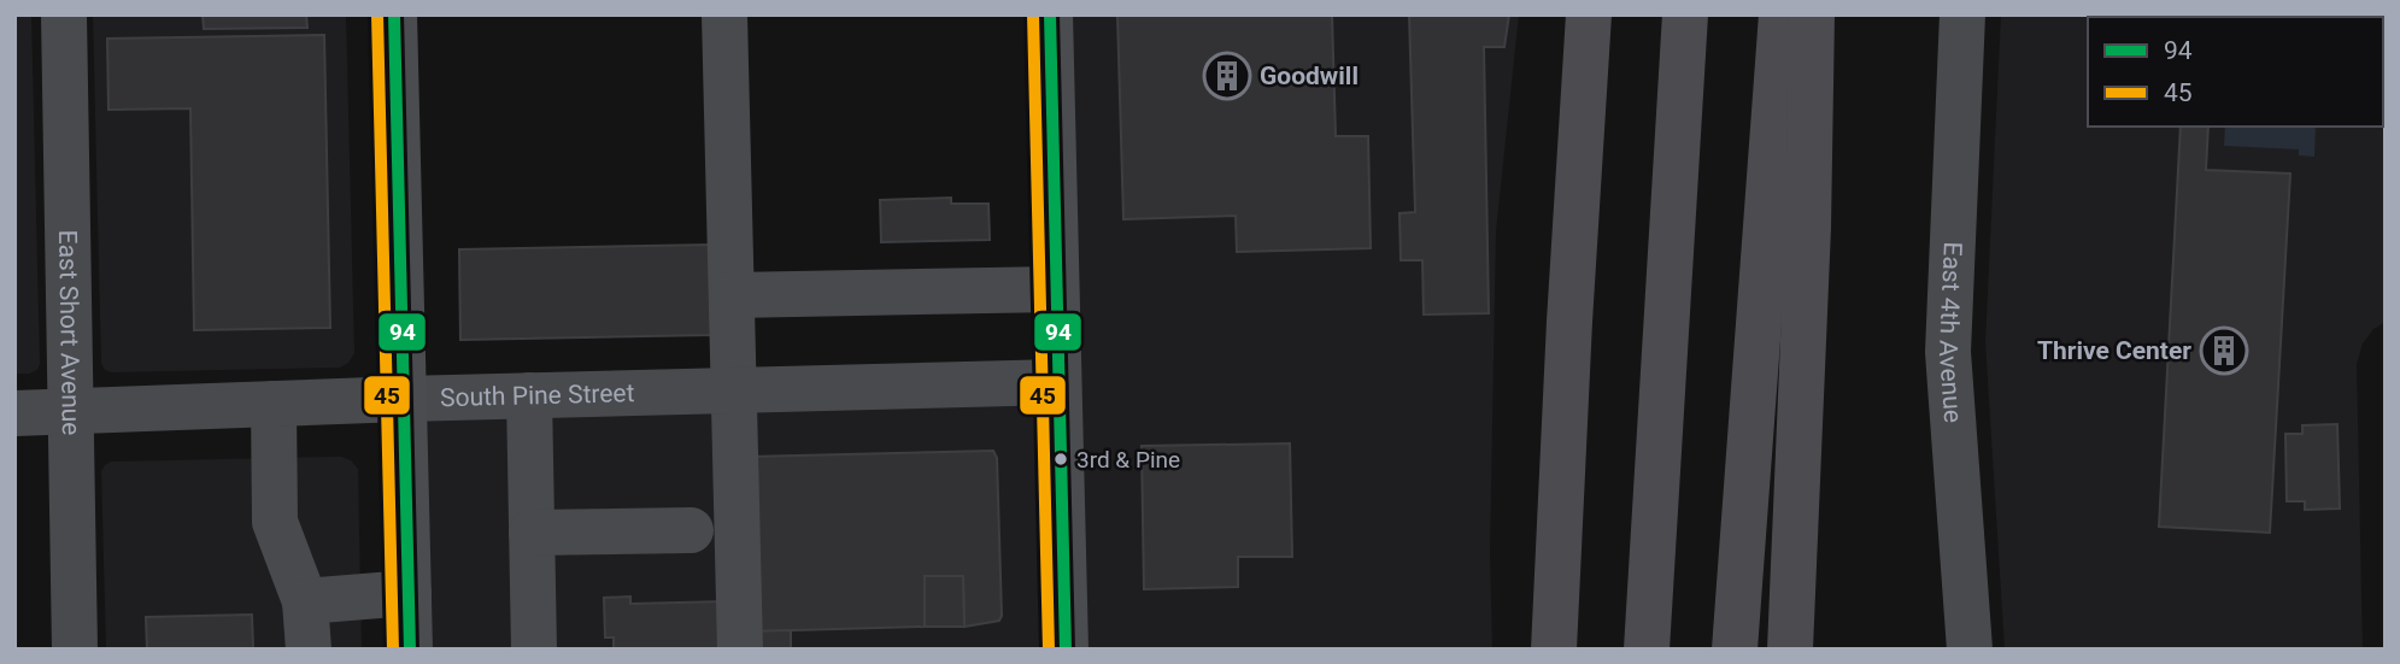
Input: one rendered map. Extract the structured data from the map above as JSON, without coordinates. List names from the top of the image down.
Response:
{
  "streets": {
    "street": ["East Short Avenue", "East 4th Avenue", "South Pine Street"]
  },
  "crossings": [
    ["East Short Avenue", "South Pine Street"]
  ],
  "places": {
    "building": ["Goodwill", "Thrive Center"],
    "other": ["3rd & Pine"]
  },
  "lines": ["transit line 94", "transit line 45"],
  "legend": ["94", "45"]
}
